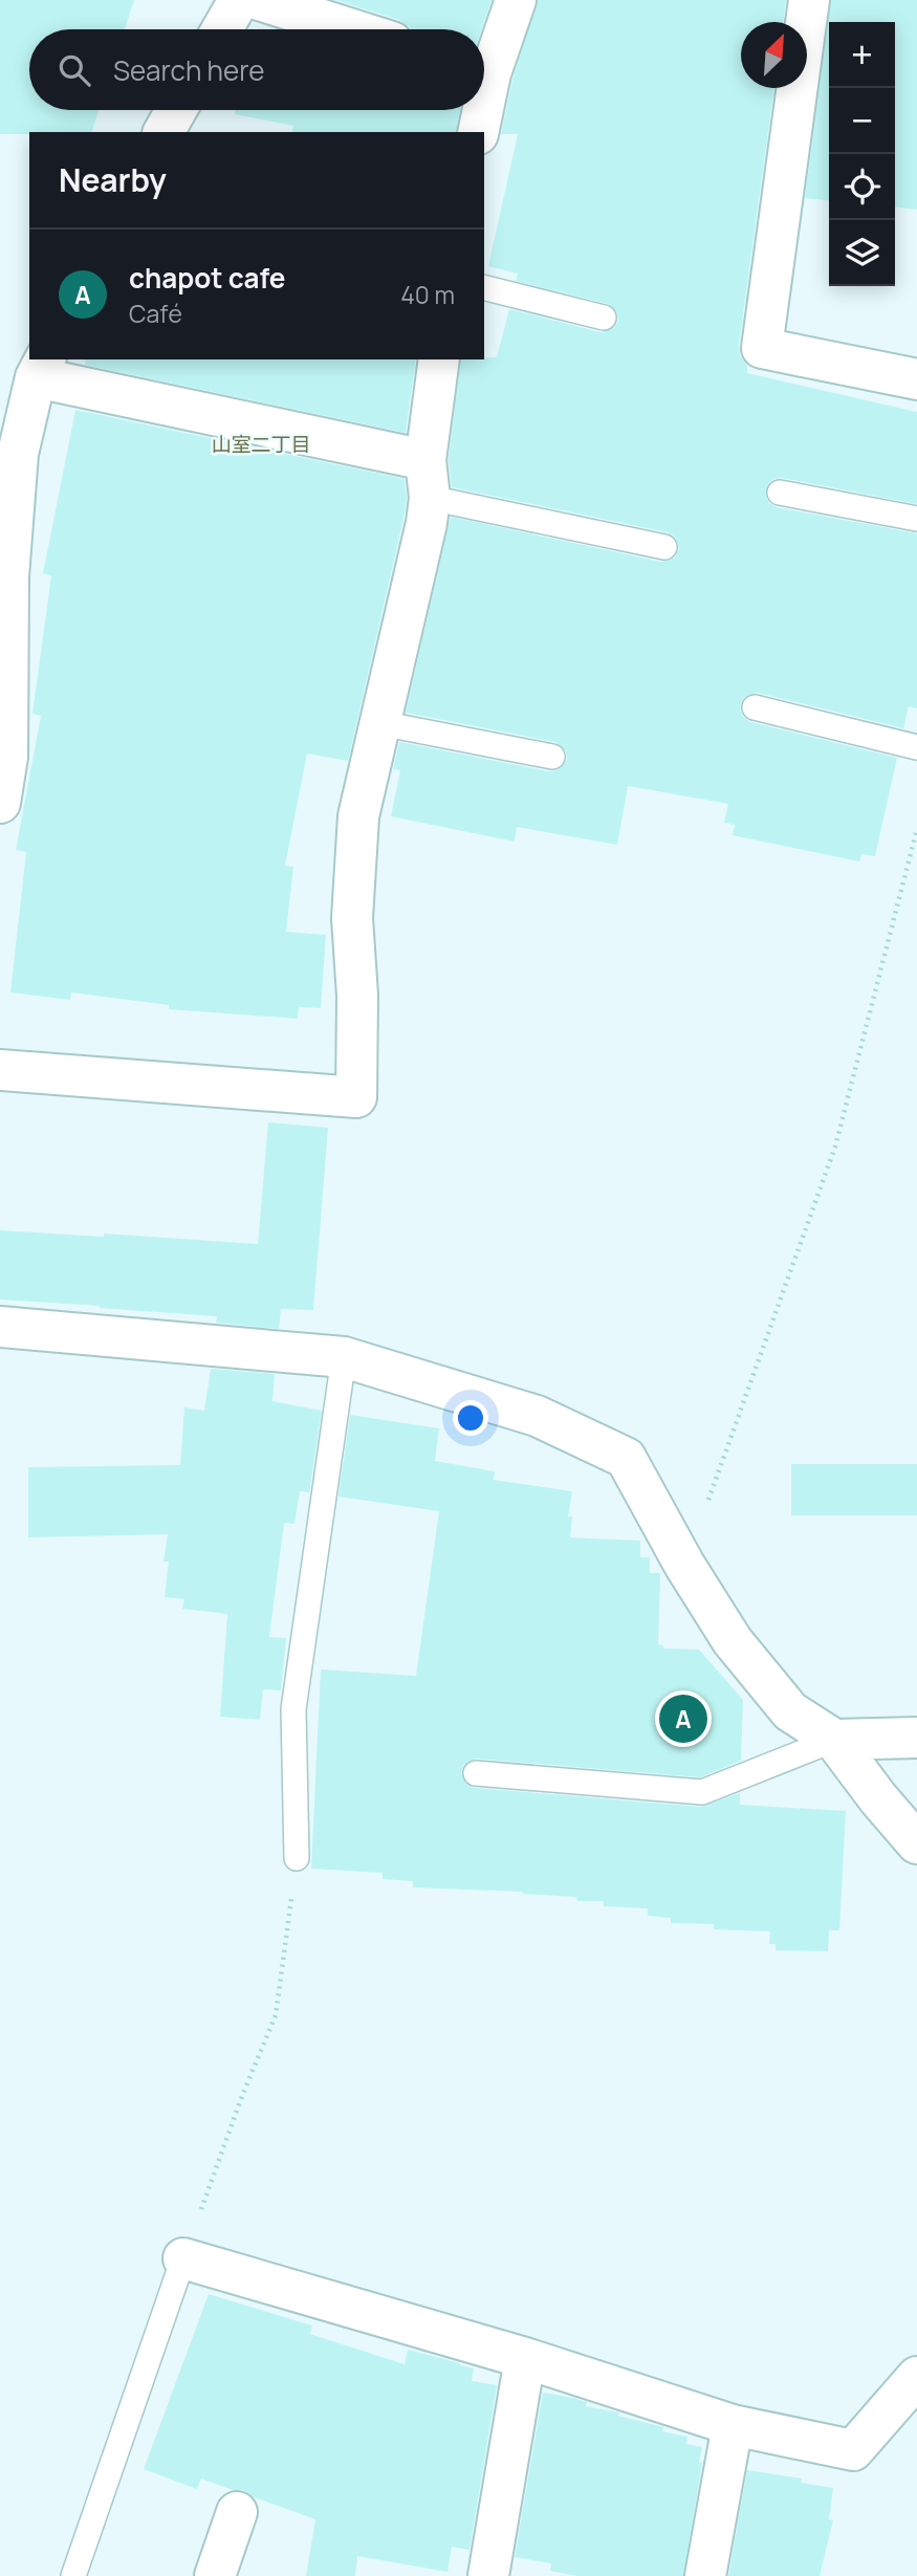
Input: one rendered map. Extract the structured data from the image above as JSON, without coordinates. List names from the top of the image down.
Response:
{
  "districts": ["山室二丁目"],
  "north": "top right",
  "page": {
    "map_buttons": ["+", "−"],
    "search": "Search here",
    "heading": "Nearby",
    "list": [
      {
        "mark": "A",
        "name": "chapot cafe",
        "note": "Café",
        "value": "40 m"
      }
    ],
    "pins": "A"
  }
}
